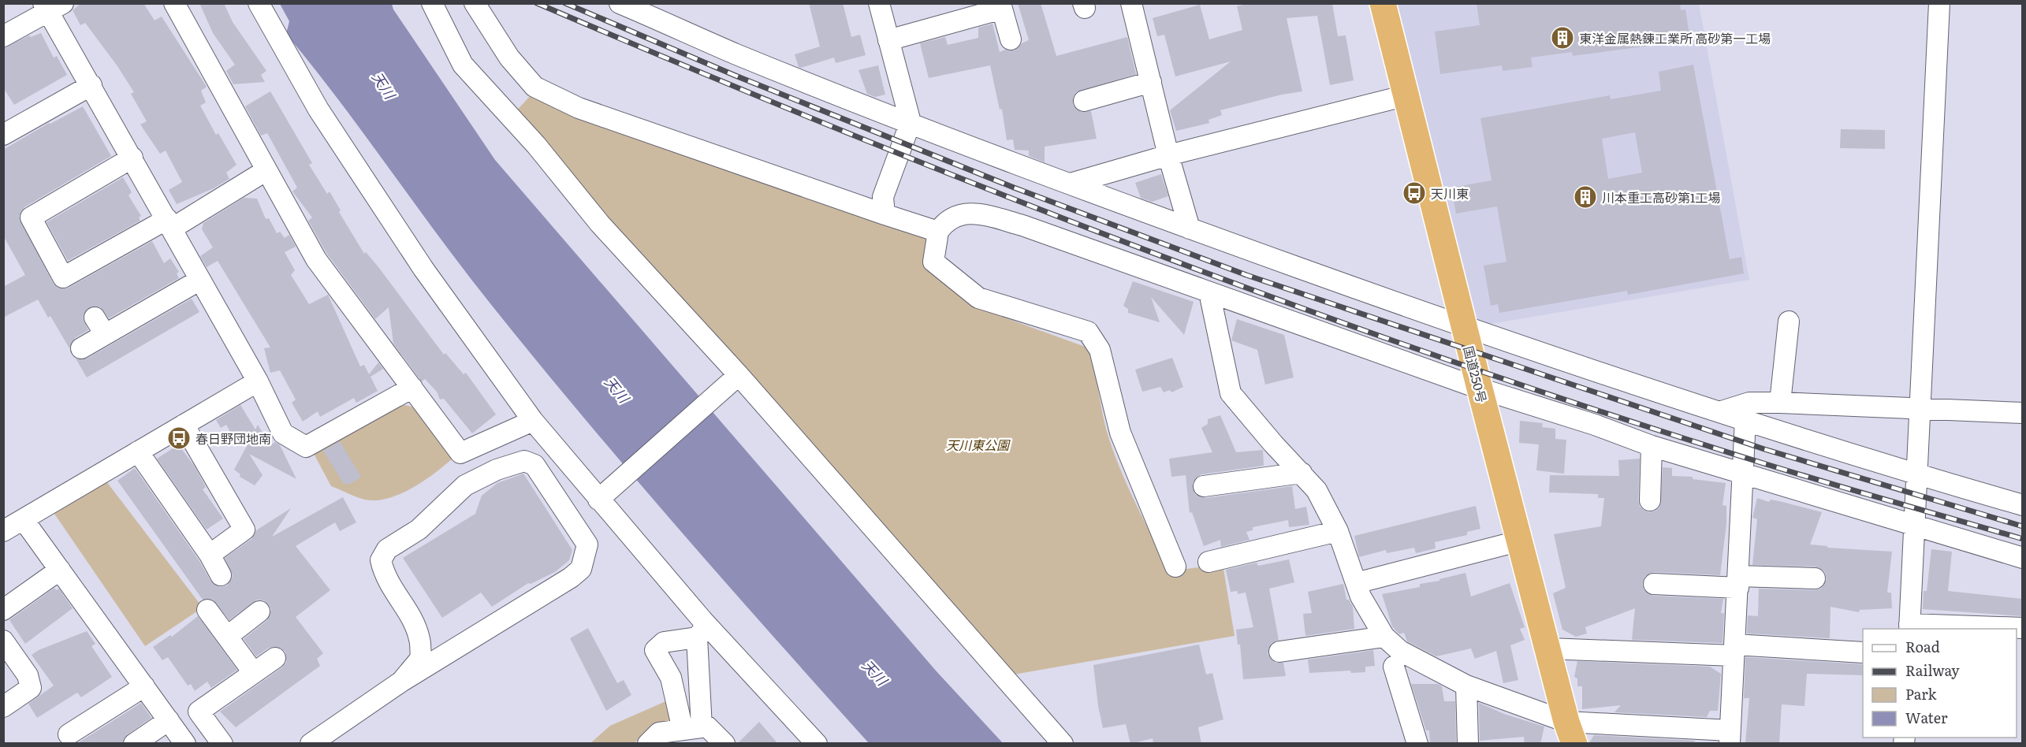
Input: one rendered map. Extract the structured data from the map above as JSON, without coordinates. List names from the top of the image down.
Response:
{
  "streets": {
    "highway": ["国道250号"]
  },
  "water": ["天川"],
  "parks": ["天川東公園"],
  "places": {
    "building": ["東洋金属熱錬工業所 高砂第一工場", "川本重工高砂第1工場"],
    "bus stop": ["天川東", "春日野団地南"]
  },
  "legend": [
    "Road",
    "Railway",
    "Park",
    "Water"
  ]
}
